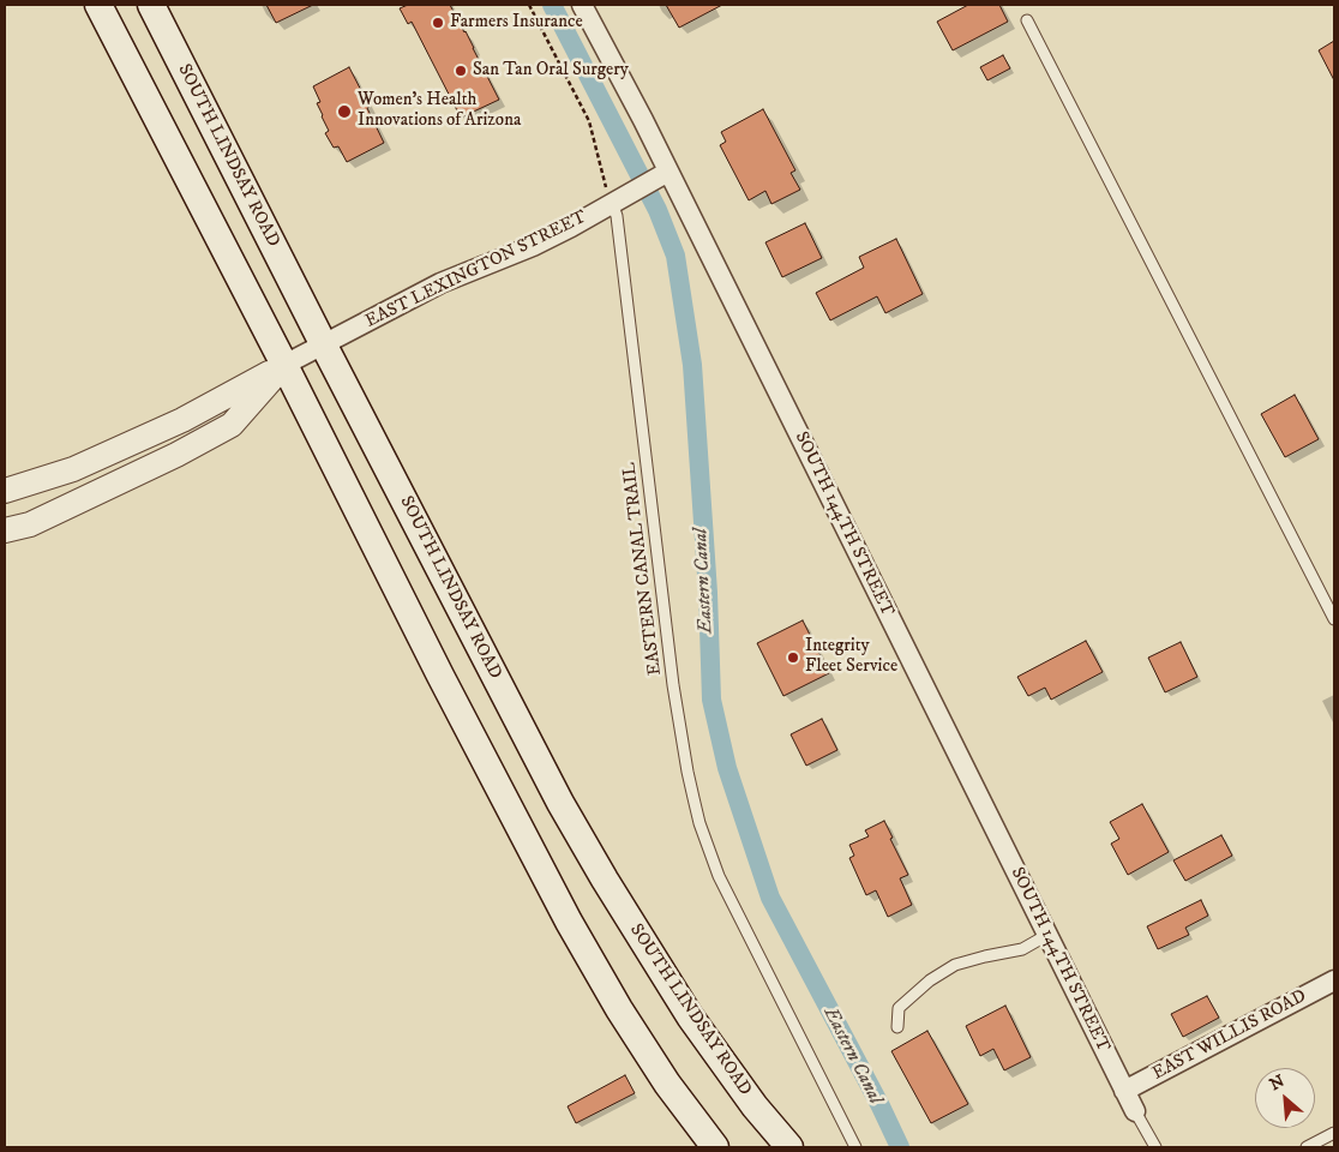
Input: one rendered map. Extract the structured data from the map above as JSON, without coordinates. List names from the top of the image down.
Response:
{
  "streets": {
    "main road": ["SOUTH LINDSAY ROAD"],
    "street": ["EAST LEXINGTON STREET", "SOUTH 144TH STREET", "EAST WILLIS ROAD"],
    "lane": ["EASTERN CANAL TRAIL"]
  },
  "crossings": [
    ["SOUTH LINDSAY ROAD", "EAST LEXINGTON STREET"],
    ["EAST LEXINGTON STREET", "SOUTH 144TH STREET"],
    ["EAST LEXINGTON STREET", "EASTERN CANAL TRAIL"],
    ["SOUTH 144TH STREET", "EAST WILLIS ROAD"]
  ],
  "water": ["Eastern Canal"],
  "places": [
    "Farmers Insurance",
    "San Tan Oral Surgery",
    "Women's Health Innovations of Arizona",
    "Integrity Fleet Service"
  ],
  "north": "top left"
}
